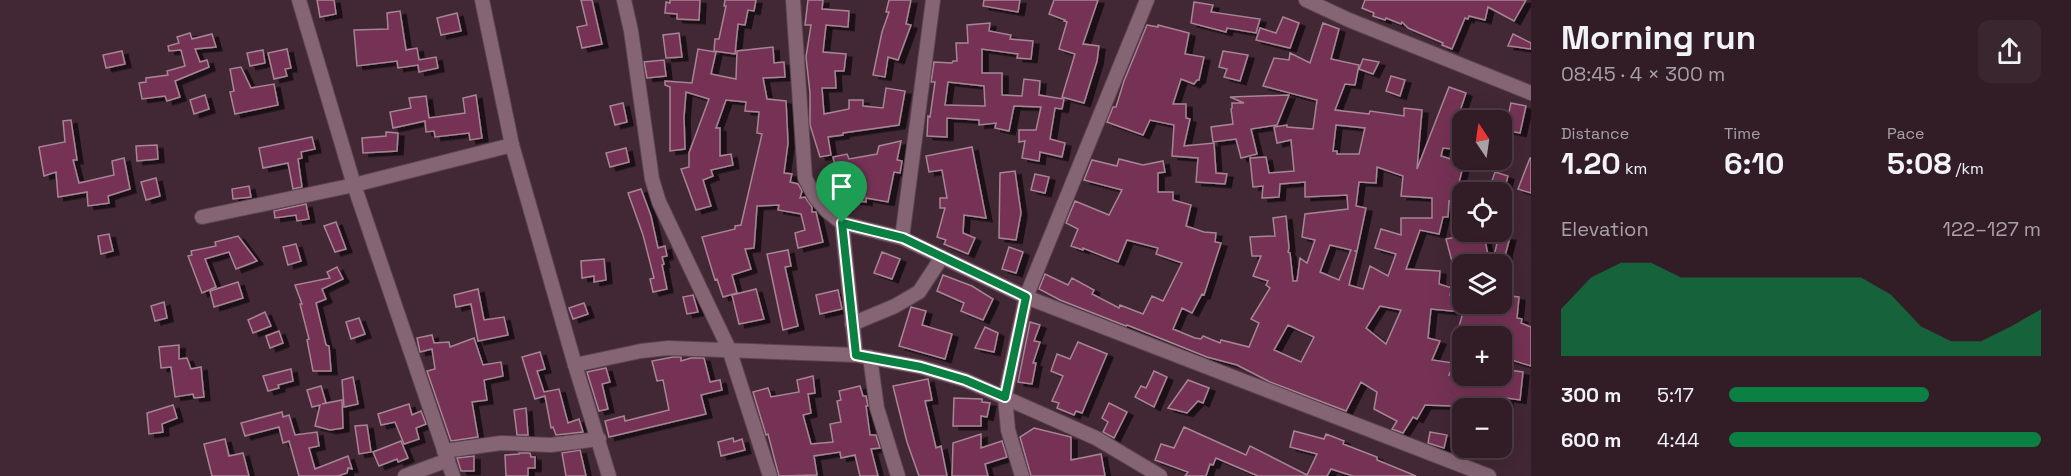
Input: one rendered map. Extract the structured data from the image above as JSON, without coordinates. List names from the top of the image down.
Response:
{
  "north": "top",
  "page": {
    "heading": ["Morning run", "08:45 · 4 × 300 m"],
    "stats": [
      ["Distance", "1.20 km"],
      ["Time", "6:10"],
      ["Pace", "5:08 /km"]
    ],
    "map_buttons": ["+", "−"],
    "chart": ["Elevation", "122–127 m"],
    "list": [
      {
        "name": "300 m",
        "note": "5:17"
      },
      {
        "name": "600 m",
        "note": "4:44"
      }
    ]
  }
}
